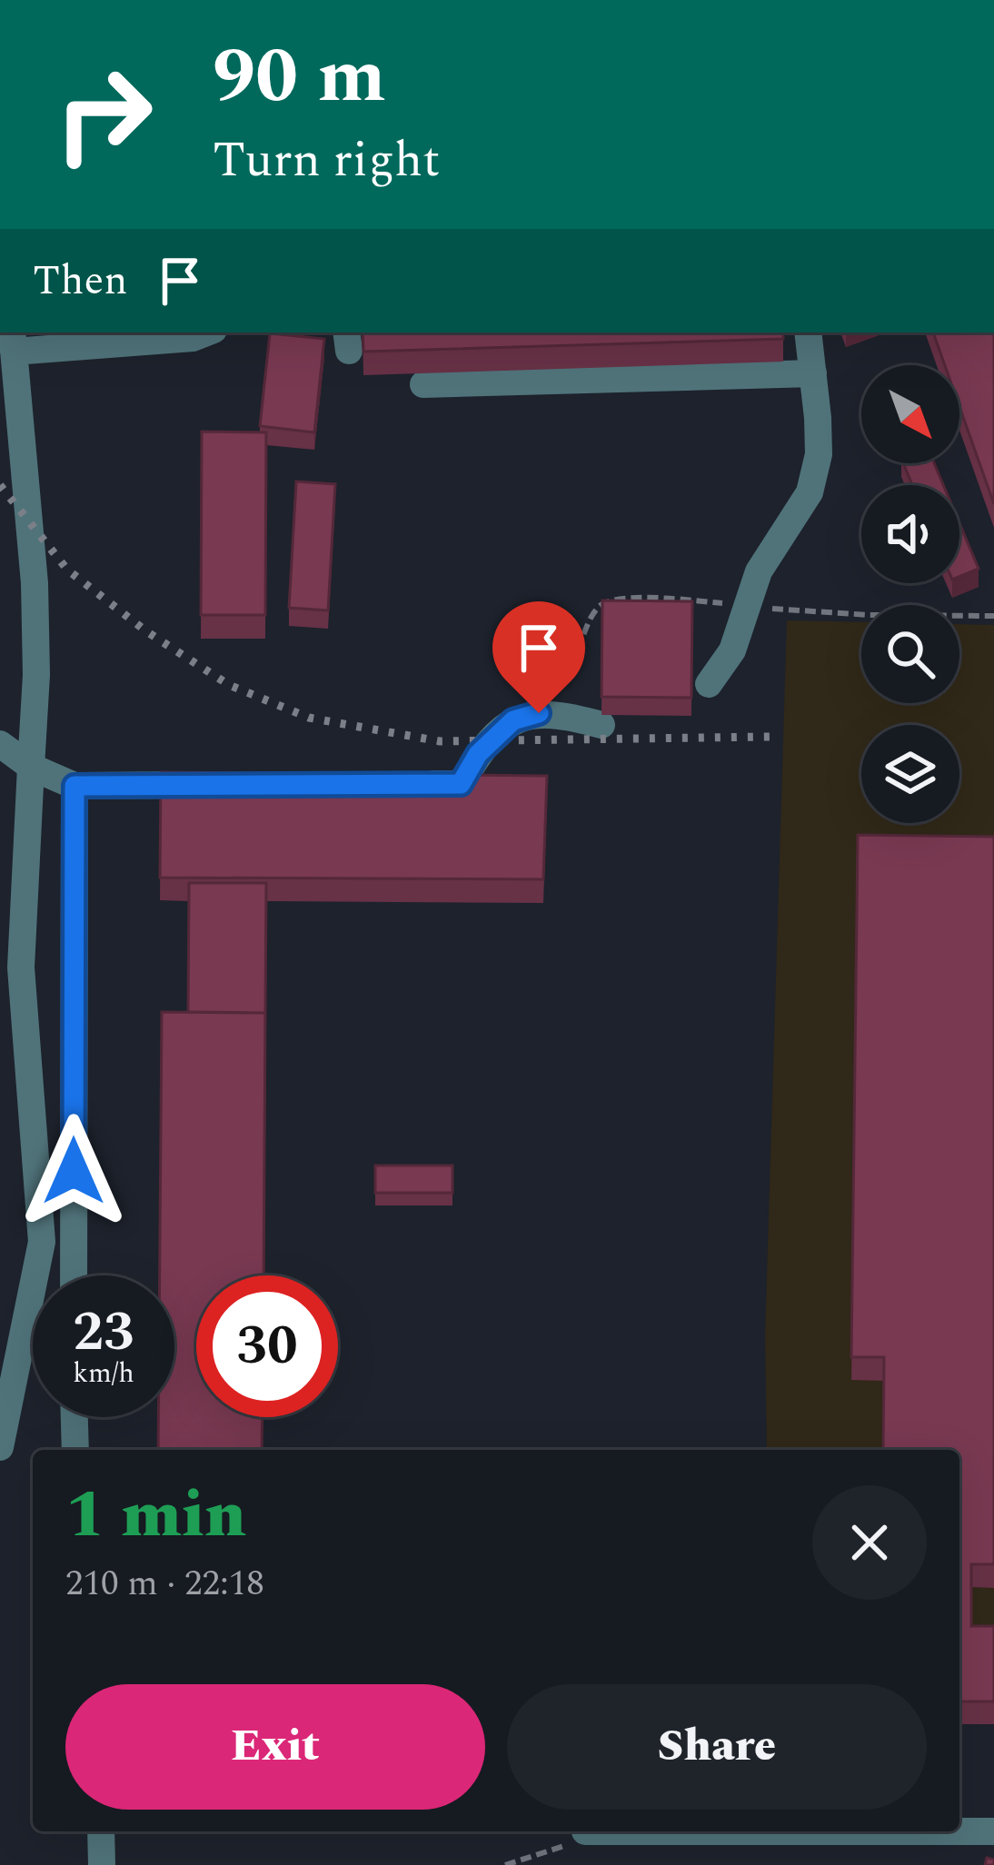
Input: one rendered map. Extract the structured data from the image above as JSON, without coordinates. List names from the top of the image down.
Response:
{
  "north": "bottom right",
  "page": {
    "turn": ["90 m", "Turn right"],
    "then": "Then",
    "speed": "23 km/h",
    "limit": "30",
    "heading": ["1 min", "210 m · 22:18"],
    "buttons": ["Exit", "Share"]
  }
}
